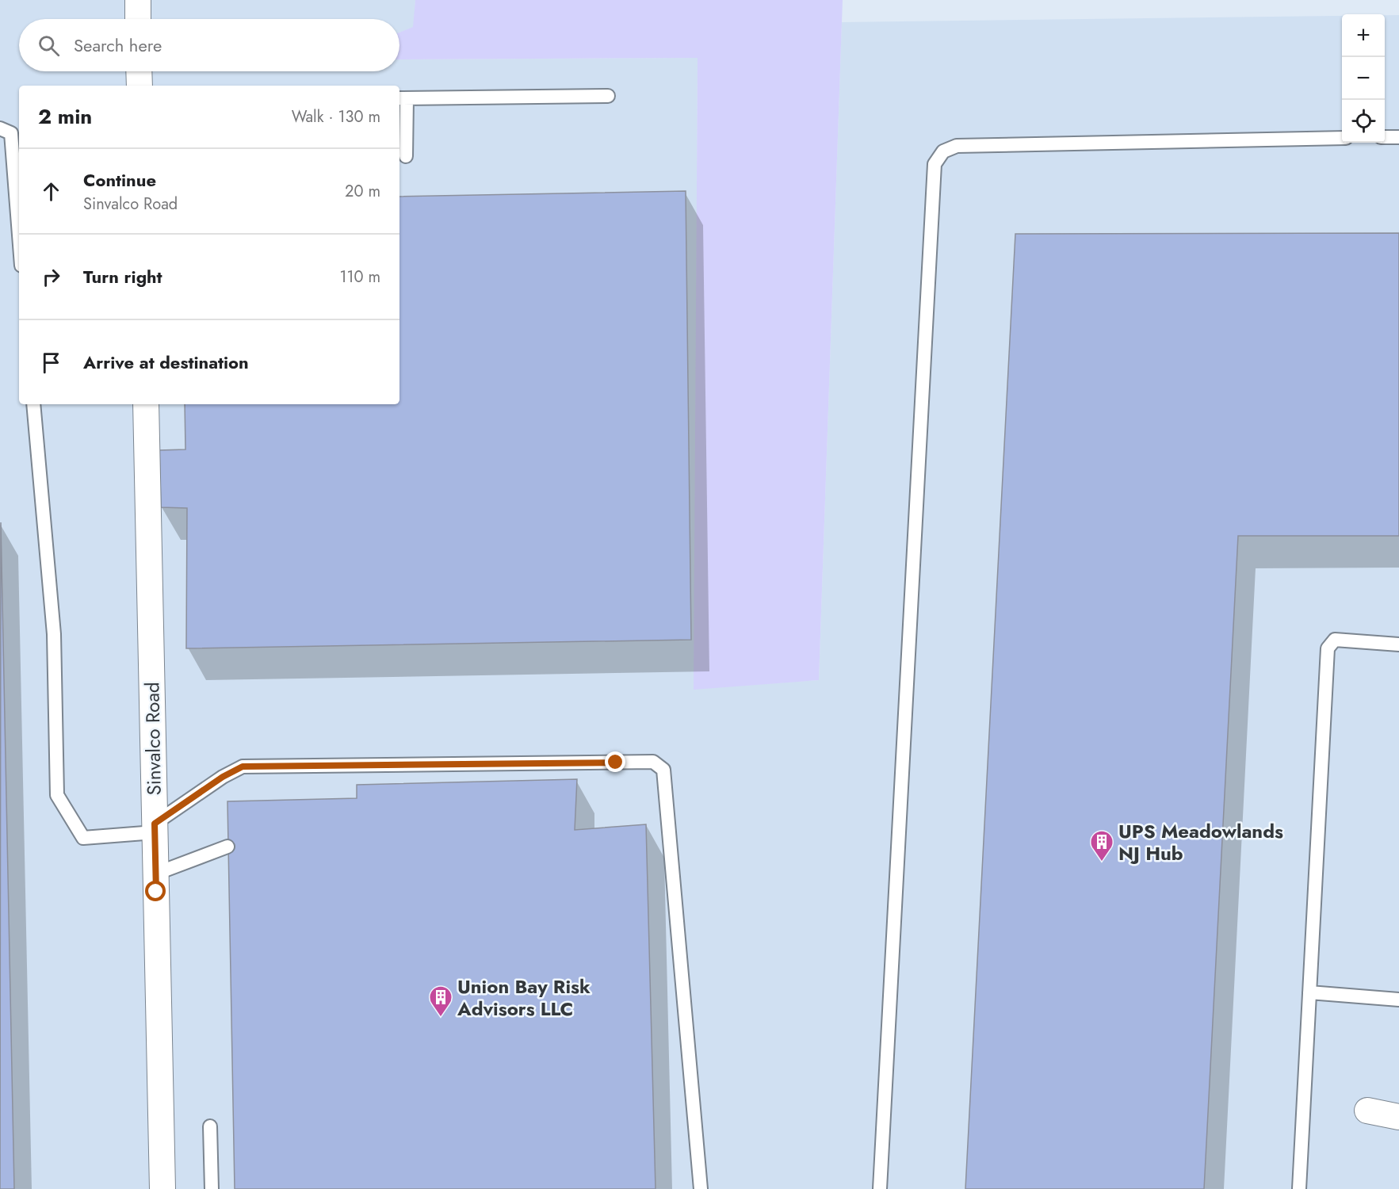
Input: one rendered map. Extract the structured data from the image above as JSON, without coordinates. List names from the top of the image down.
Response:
{
  "streets": {
    "street": ["Sinvalco Road"]
  },
  "places": {
    "building": ["UPS Meadowlands NJ Hub", "Union Bay Risk Advisors LLC"]
  },
  "page": {
    "map_buttons": ["+", "−"],
    "search": "Search here",
    "heading": ["2 min", "Walk · 130 m"],
    "list": [
      ["Continue", "Sinvalco Road", "20 m"],
      ["Turn right", "110 m"],
      "Arrive at destination"
    ]
  }
}
